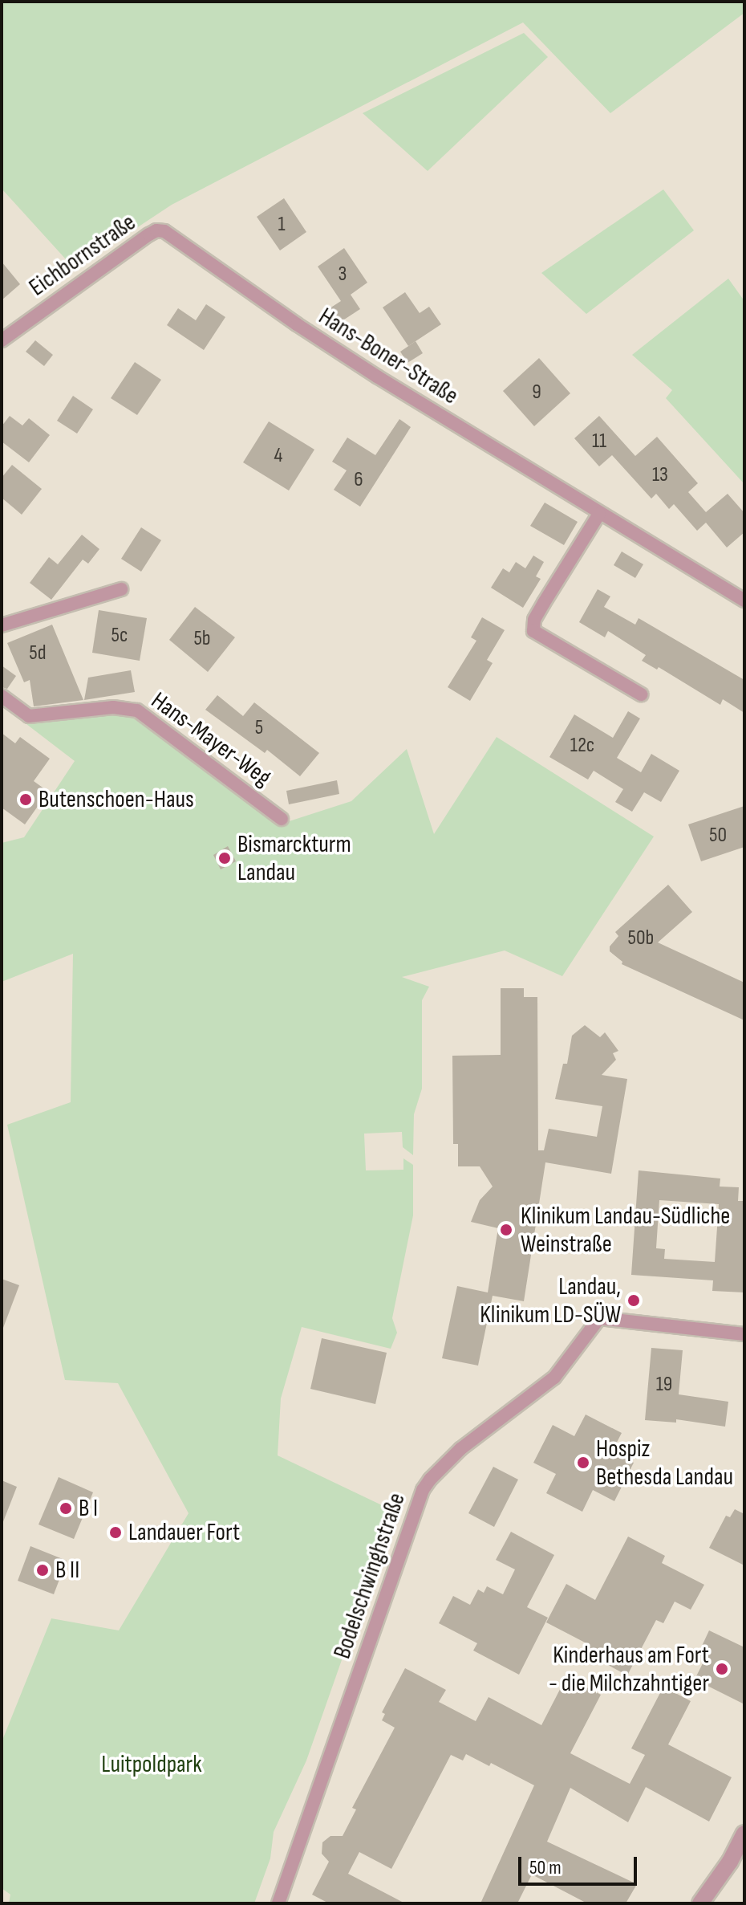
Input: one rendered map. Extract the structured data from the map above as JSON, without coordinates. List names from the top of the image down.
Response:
{
  "streets": {
    "street": [
      "Eichbornstraße",
      "Hans-Boner-Straße",
      "Hans-Mayer-Weg",
      "Bodelschwinghstraße"
    ]
  },
  "crossings": [
    ["Eichbornstraße", "Hans-Boner-Straße"]
  ],
  "parks": ["Luitpoldpark"],
  "places": [
    "Butenschoen-Haus",
    "Bismarckturm Landau",
    "Klinikum Landau-Südliche Weinstraße",
    "Landau, Klinikum LD-SÜW",
    "Hospiz Bethesda Landau",
    "B I",
    "Landauer Fort",
    "B II",
    "Kinderhaus am Fort - die Milchzahntiger"
  ],
  "house_numbers": [
    "1",
    "3",
    "9",
    "11",
    "4",
    "13",
    "6",
    "5c",
    "5b",
    "5d",
    "5",
    "12c",
    "50",
    "50b",
    "19"
  ],
  "scale_bar": "50 m"
}
